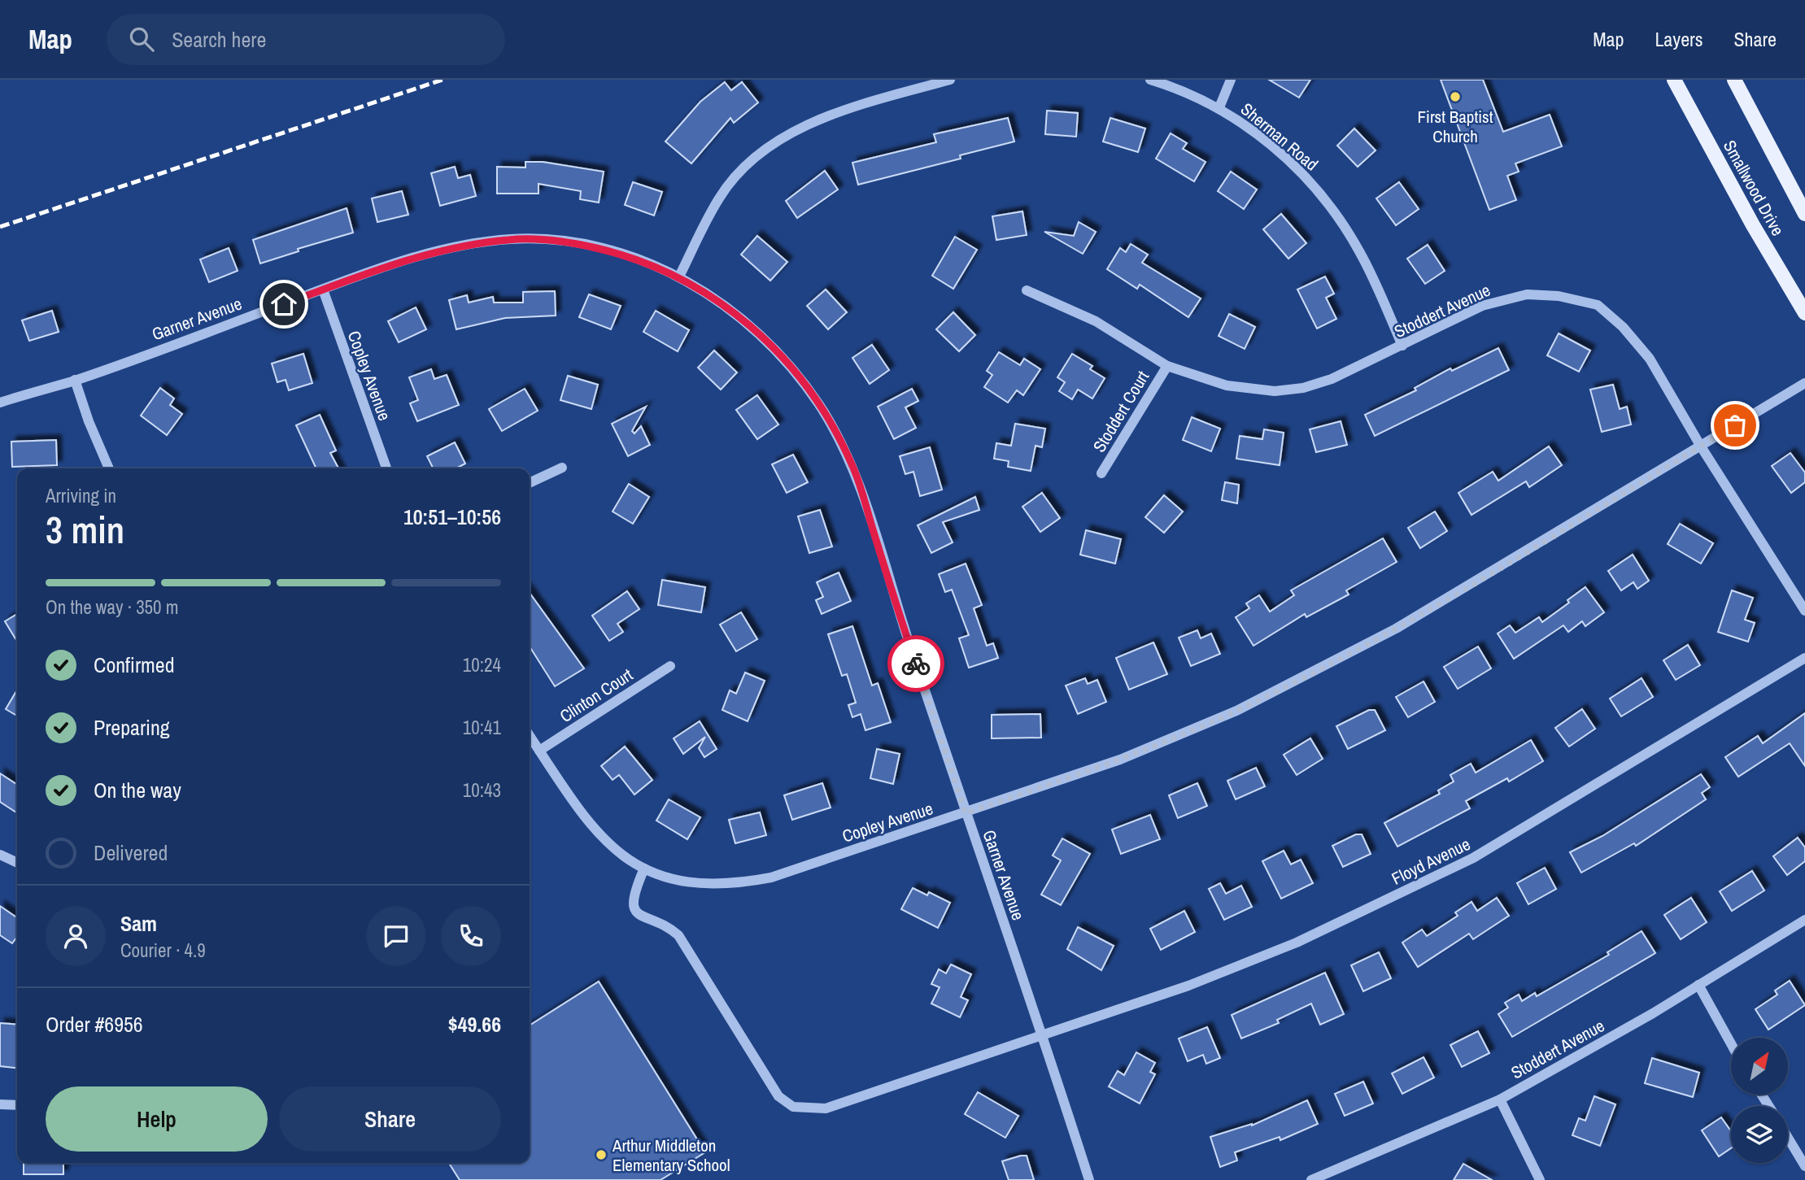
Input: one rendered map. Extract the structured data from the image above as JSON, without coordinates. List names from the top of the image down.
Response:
{
  "streets": {
    "main road": ["Smallwood Drive"],
    "street": [
      "Sherman Road",
      "Stoddert Avenue",
      "Garner Avenue",
      "Copley Avenue",
      "Stoddert Court",
      "Clinton Court",
      "Floyd Avenue"
    ]
  },
  "crossings": [
    ["Sherman Road", "Stoddert Avenue"],
    ["Stoddert Avenue", "Copley Avenue"],
    ["Stoddert Avenue", "Stoddert Court"],
    ["Garner Avenue", "Copley Avenue"],
    ["Garner Avenue", "Floyd Avenue"],
    ["Copley Avenue", "Clinton Court"],
    ["Copley Avenue", "Floyd Avenue"]
  ],
  "places": ["First Baptist Church", "Arthur Middleton Elementary School"],
  "north": "top right",
  "page": {
    "header": "Map",
    "search": "Search here",
    "nav": ["Map", "Layers", "Share"],
    "heading": ["3 min", "Arriving in", "10:51–10:56"],
    "panel": [
      "Sam",
      "Courier · 4.9",
      "Order #6956",
      "$49.66"
    ],
    "bar": "On the way · 350 m",
    "list": [
      ["Confirmed", "10:24"],
      ["Preparing", "10:41"],
      ["On the way", "10:43"],
      "Delivered"
    ],
    "buttons": ["Help", "Share"]
  }
}
